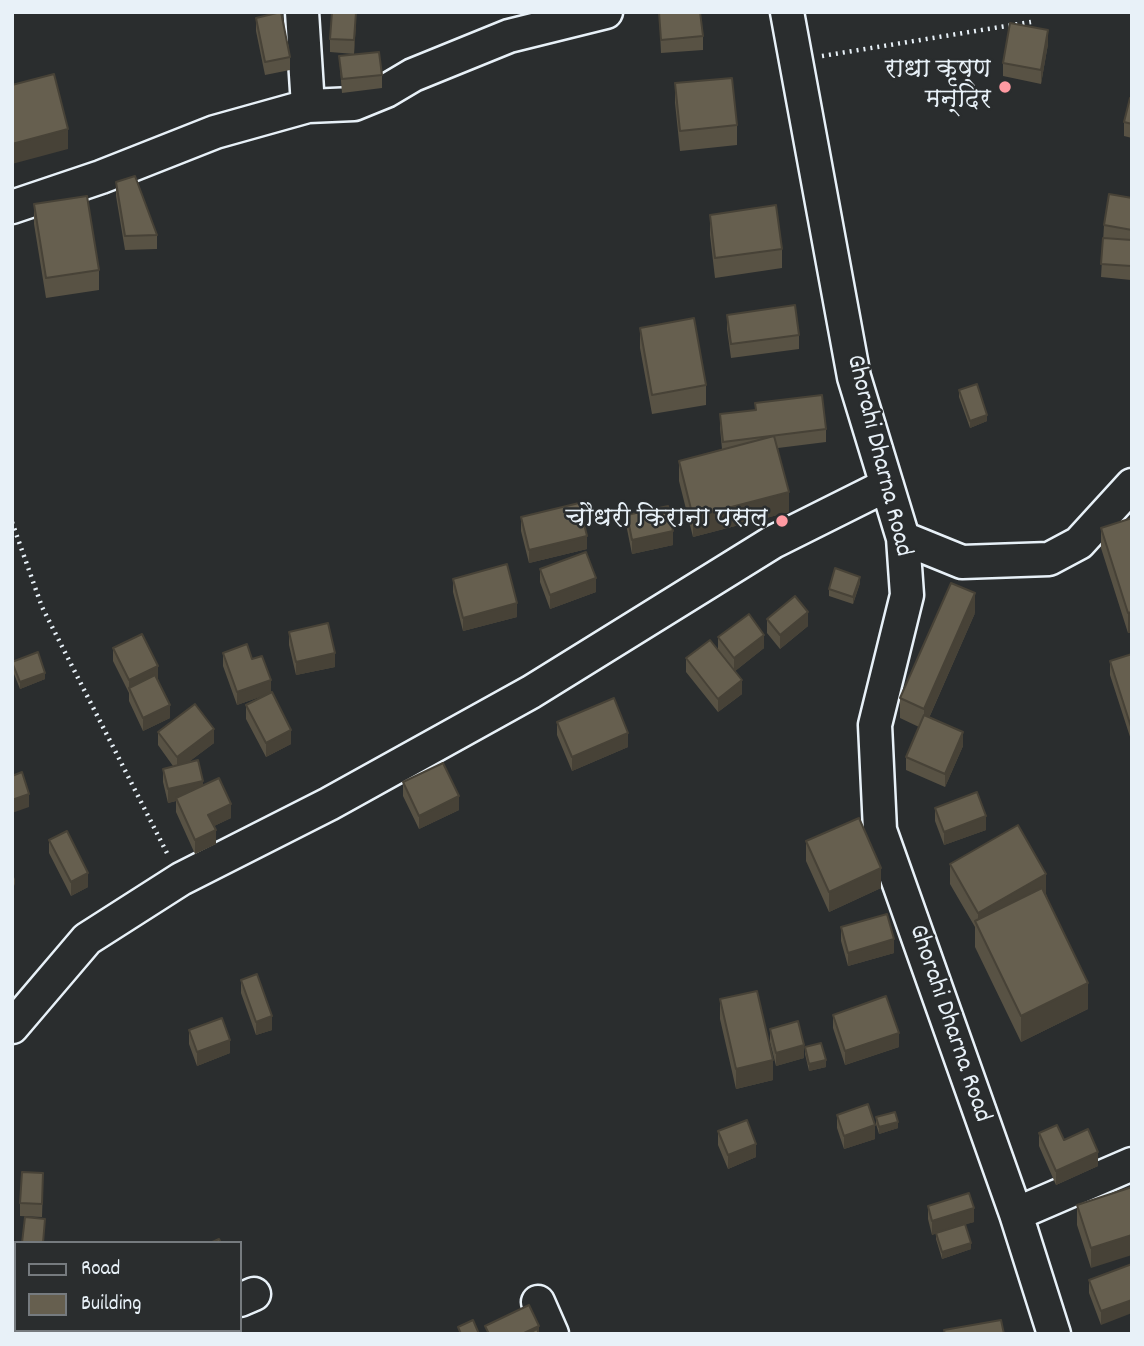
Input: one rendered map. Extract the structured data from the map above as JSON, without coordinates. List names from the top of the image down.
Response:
{
  "streets": {
    "street": ["Ghorahi Dharna Road"]
  },
  "places": ["राधा कृष्ण मन्दिर", "चौधरी किराना पसल"],
  "legend": ["Road", "Building"]
}
